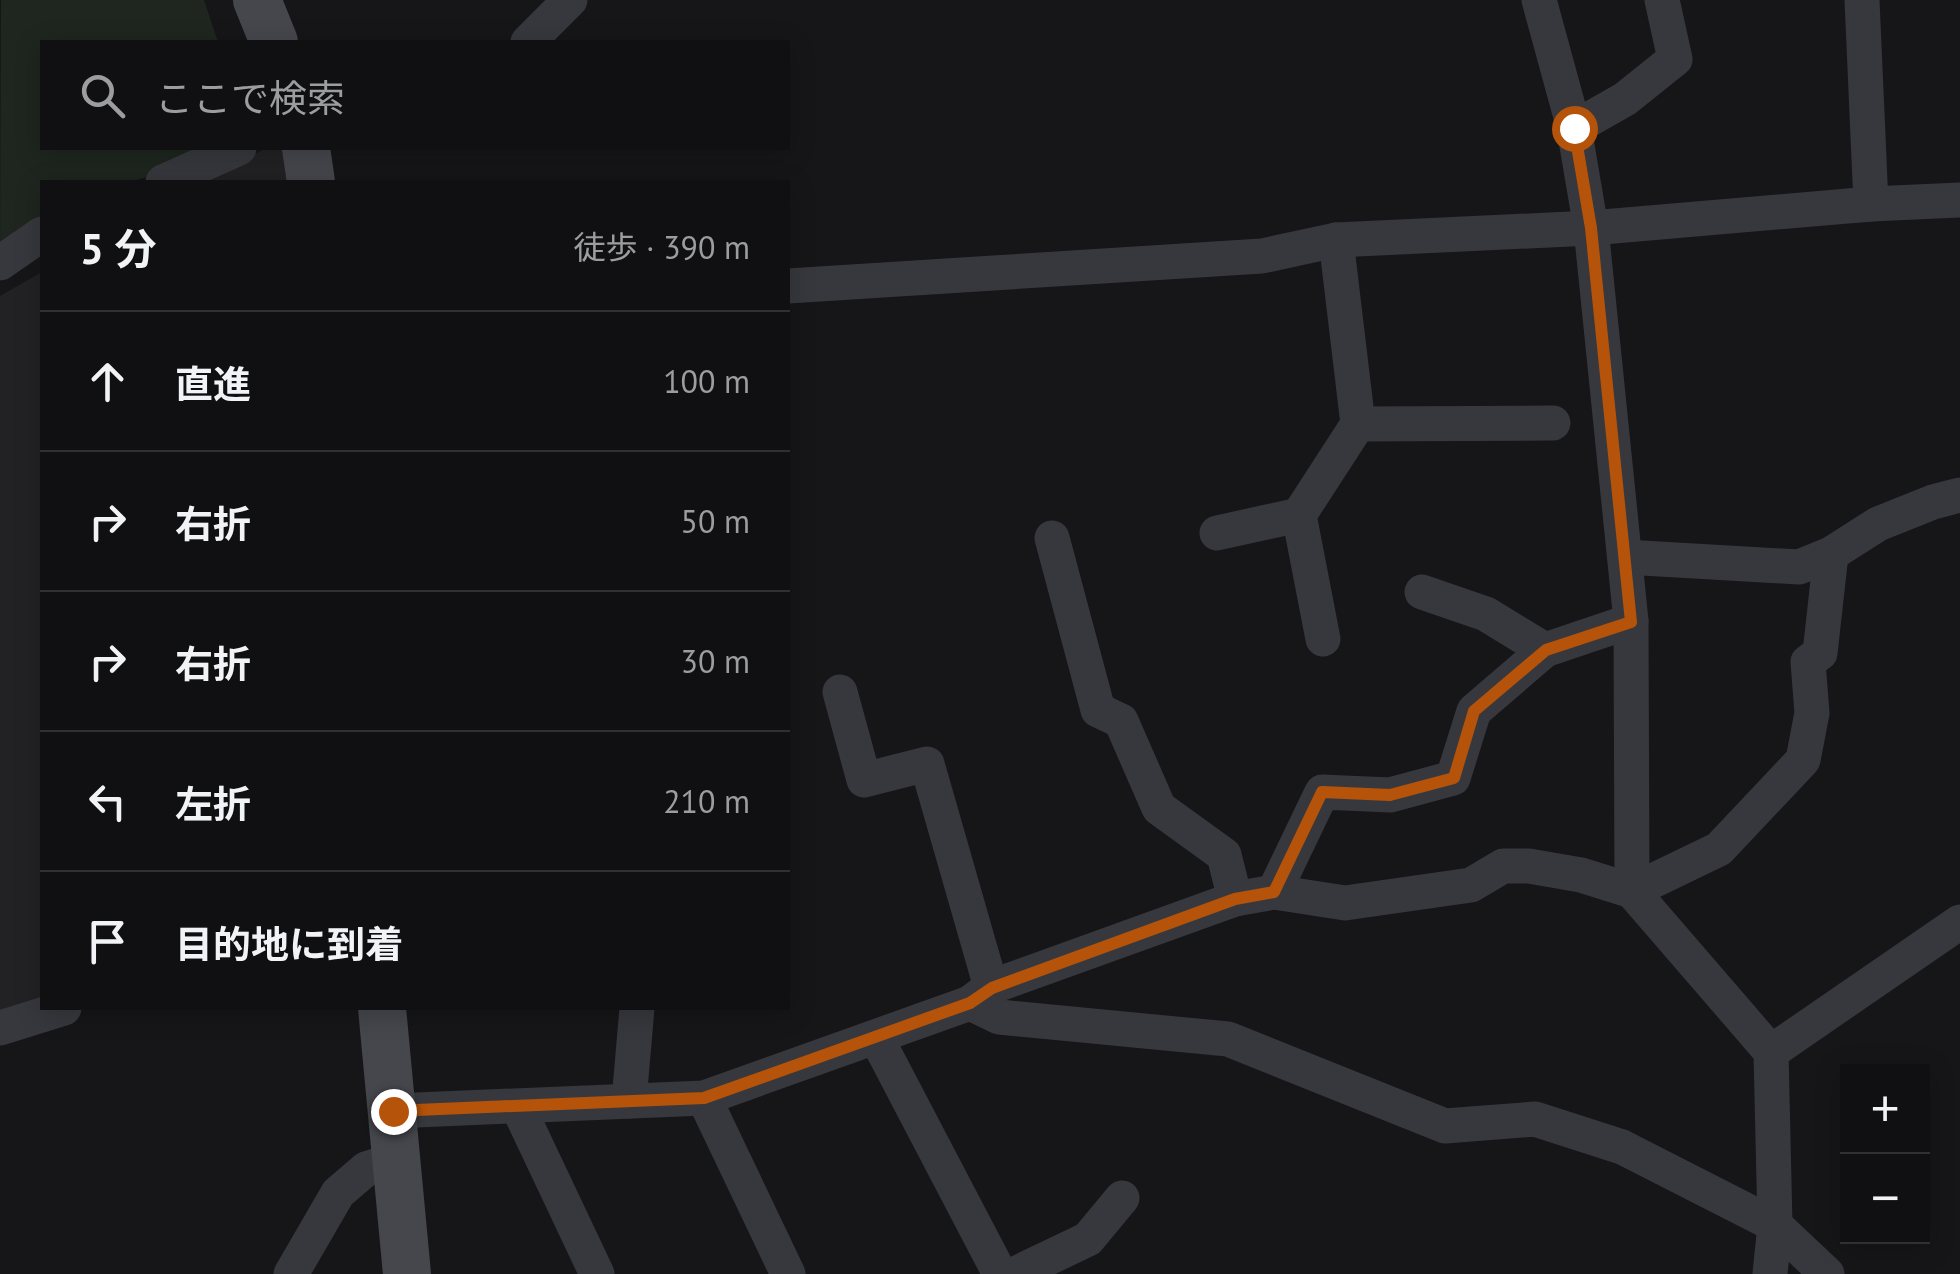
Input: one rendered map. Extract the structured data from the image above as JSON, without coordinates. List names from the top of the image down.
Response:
{
  "page": {
    "search": "ここで検索",
    "heading": ["5 分", "徒歩 · 390 m"],
    "list": [
      ["直進", "100 m"],
      ["右折", "50 m"],
      ["右折", "30 m"],
      ["左折", "210 m"],
      "目的地に到着"
    ],
    "map_buttons": ["+", "−"]
  }
}
